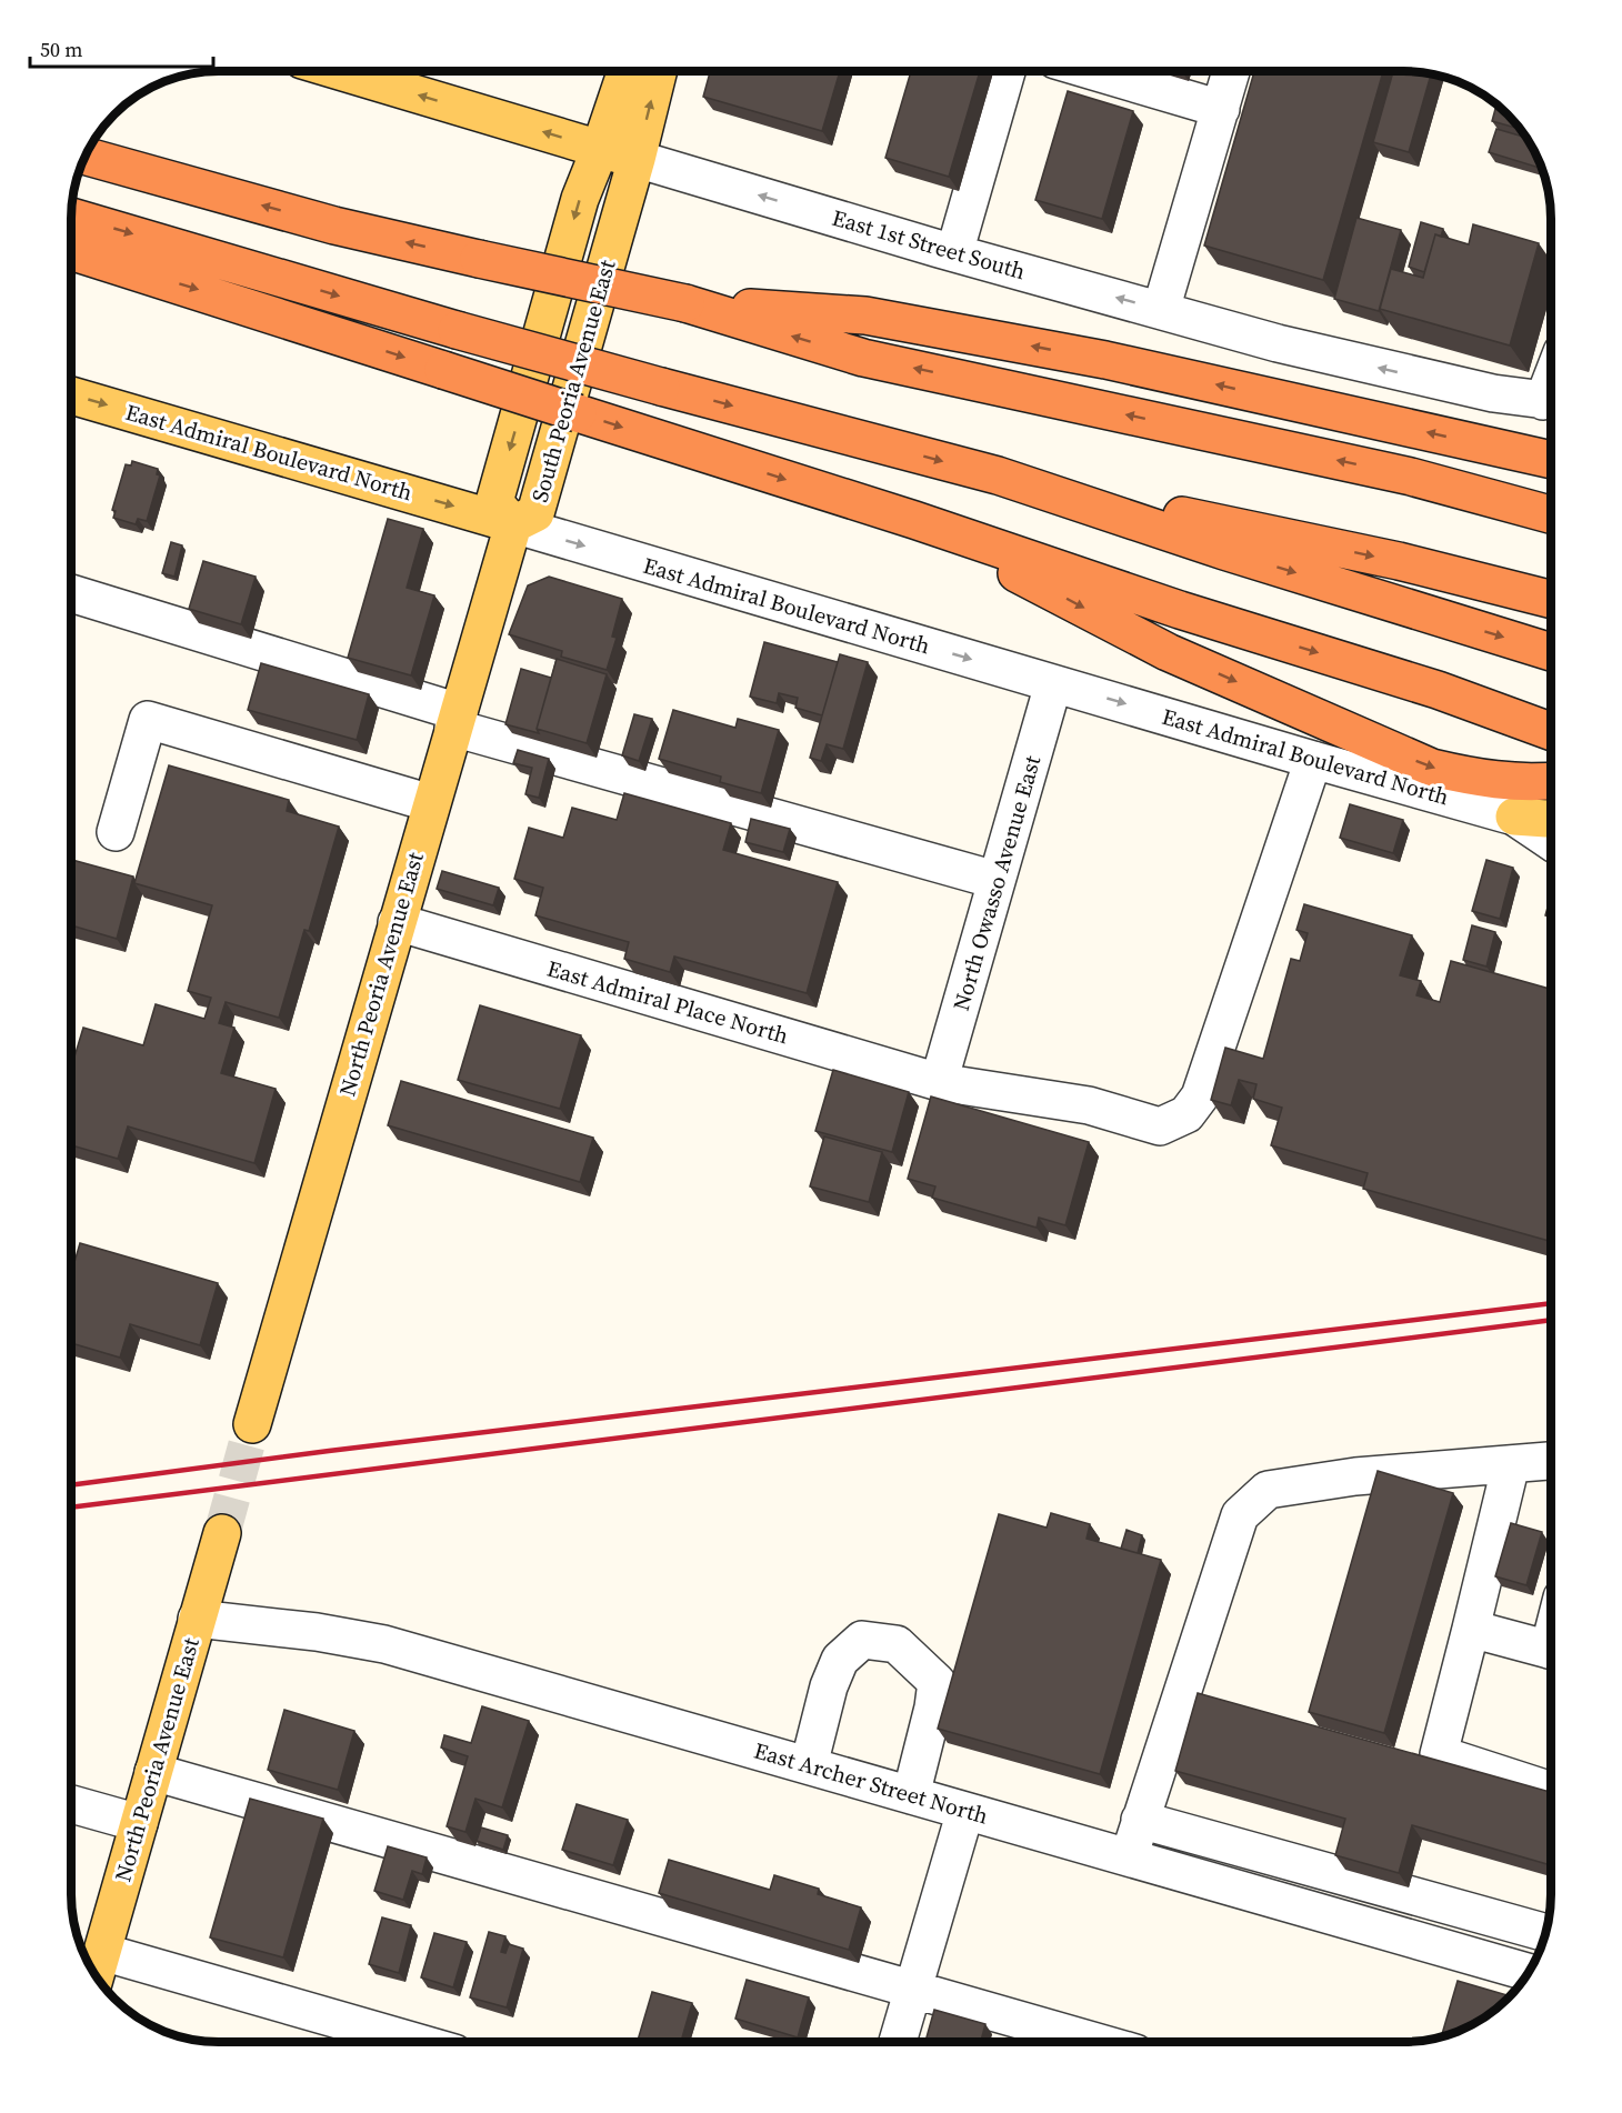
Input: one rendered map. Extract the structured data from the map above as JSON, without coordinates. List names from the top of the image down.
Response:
{
  "streets": {
    "main road": [
      "East 1st Street South",
      "South Peoria Avenue East",
      "East Admiral Boulevard North",
      "North Peoria Avenue East"
    ],
    "street": ["North Owasso Avenue East", "East Admiral Place North", "East Archer Street North"]
  },
  "crossings": [
    ["East 1st Street South", "South Peoria Avenue East"],
    ["South Peoria Avenue East", "East Admiral Boulevard North"],
    ["South Peoria Avenue East", "North Peoria Avenue East"],
    ["East Admiral Boulevard North", "North Owasso Avenue East"],
    ["East Admiral Boulevard North", "North Peoria Avenue East"],
    ["East Admiral Boulevard North", "East Admiral Place North"],
    ["North Owasso Avenue East", "East Admiral Place North"],
    ["North Peoria Avenue East", "East Admiral Place North"],
    ["North Peoria Avenue East", "East Archer Street North"]
  ],
  "one_way": ["East 1st Street South", "East Admiral Boulevard North"],
  "scale_bar": "50 m"
}
